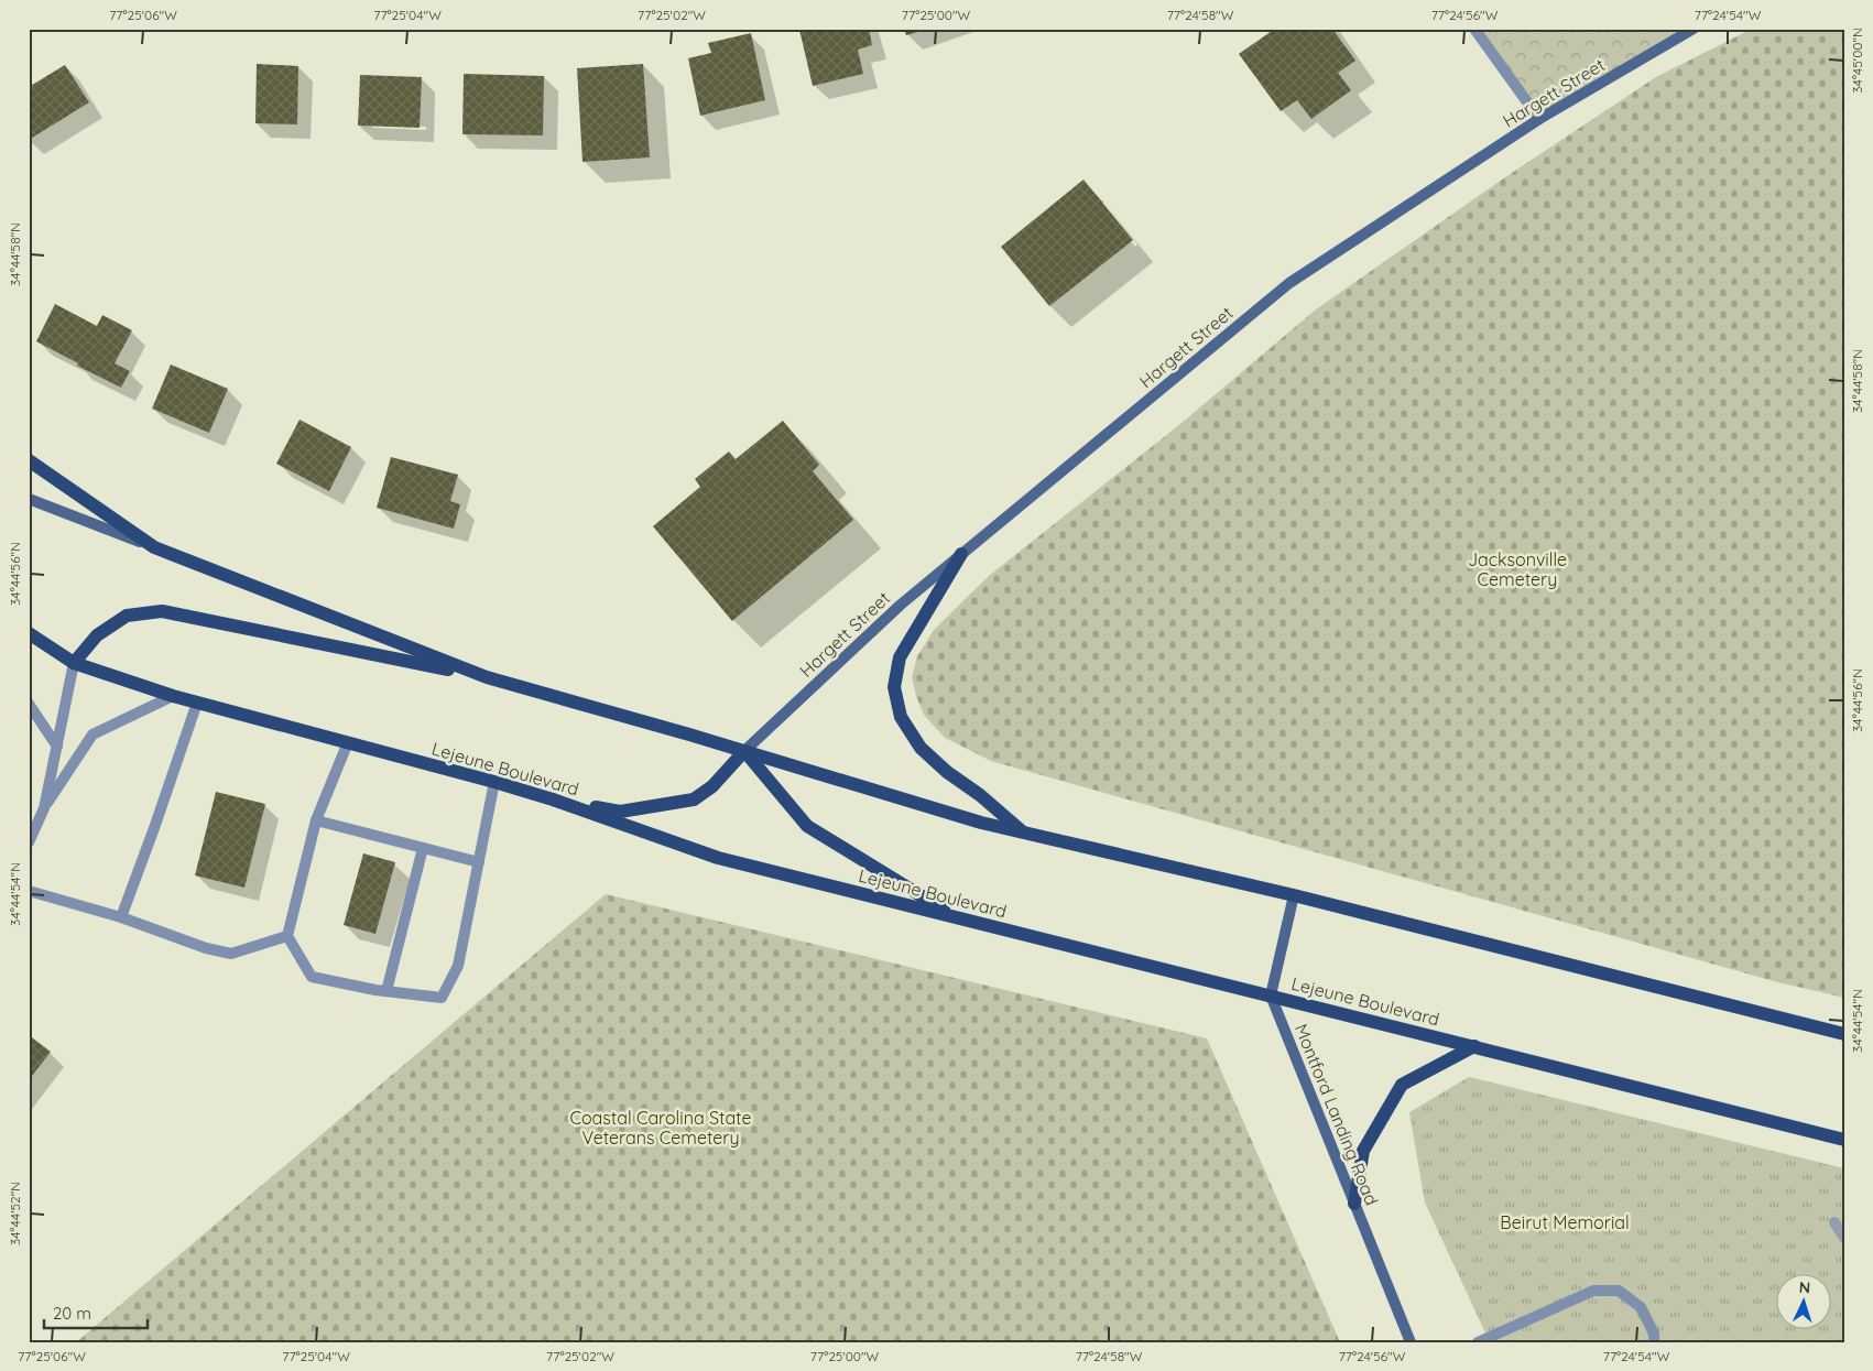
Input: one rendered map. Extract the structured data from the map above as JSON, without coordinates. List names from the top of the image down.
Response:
{
  "streets": {
    "main road": ["Hargett Street", "Lejeune Boulevard", "Montford Landing Road"]
  },
  "crossings": [
    ["Lejeune Boulevard", "Montford Landing Road"]
  ],
  "parks": ["Jacksonville Cemetery", "Coastal Carolina State Veterans Cemetery", "Beirut Memorial"],
  "scale_bar": "20 m",
  "north": "top",
  "coordinates": [
    "77°25'06\"W",
    "77°25'04\"W",
    "77°25'02\"W",
    "77°25'00\"W",
    "77°24'58\"W",
    "77°24'56\"W",
    "77°24'54\"W",
    "34°45'00\"N",
    "34°44'58\"N",
    "34°44'56\"N",
    "34°44'54\"N",
    "34°44'52\"N"
  ]
}
